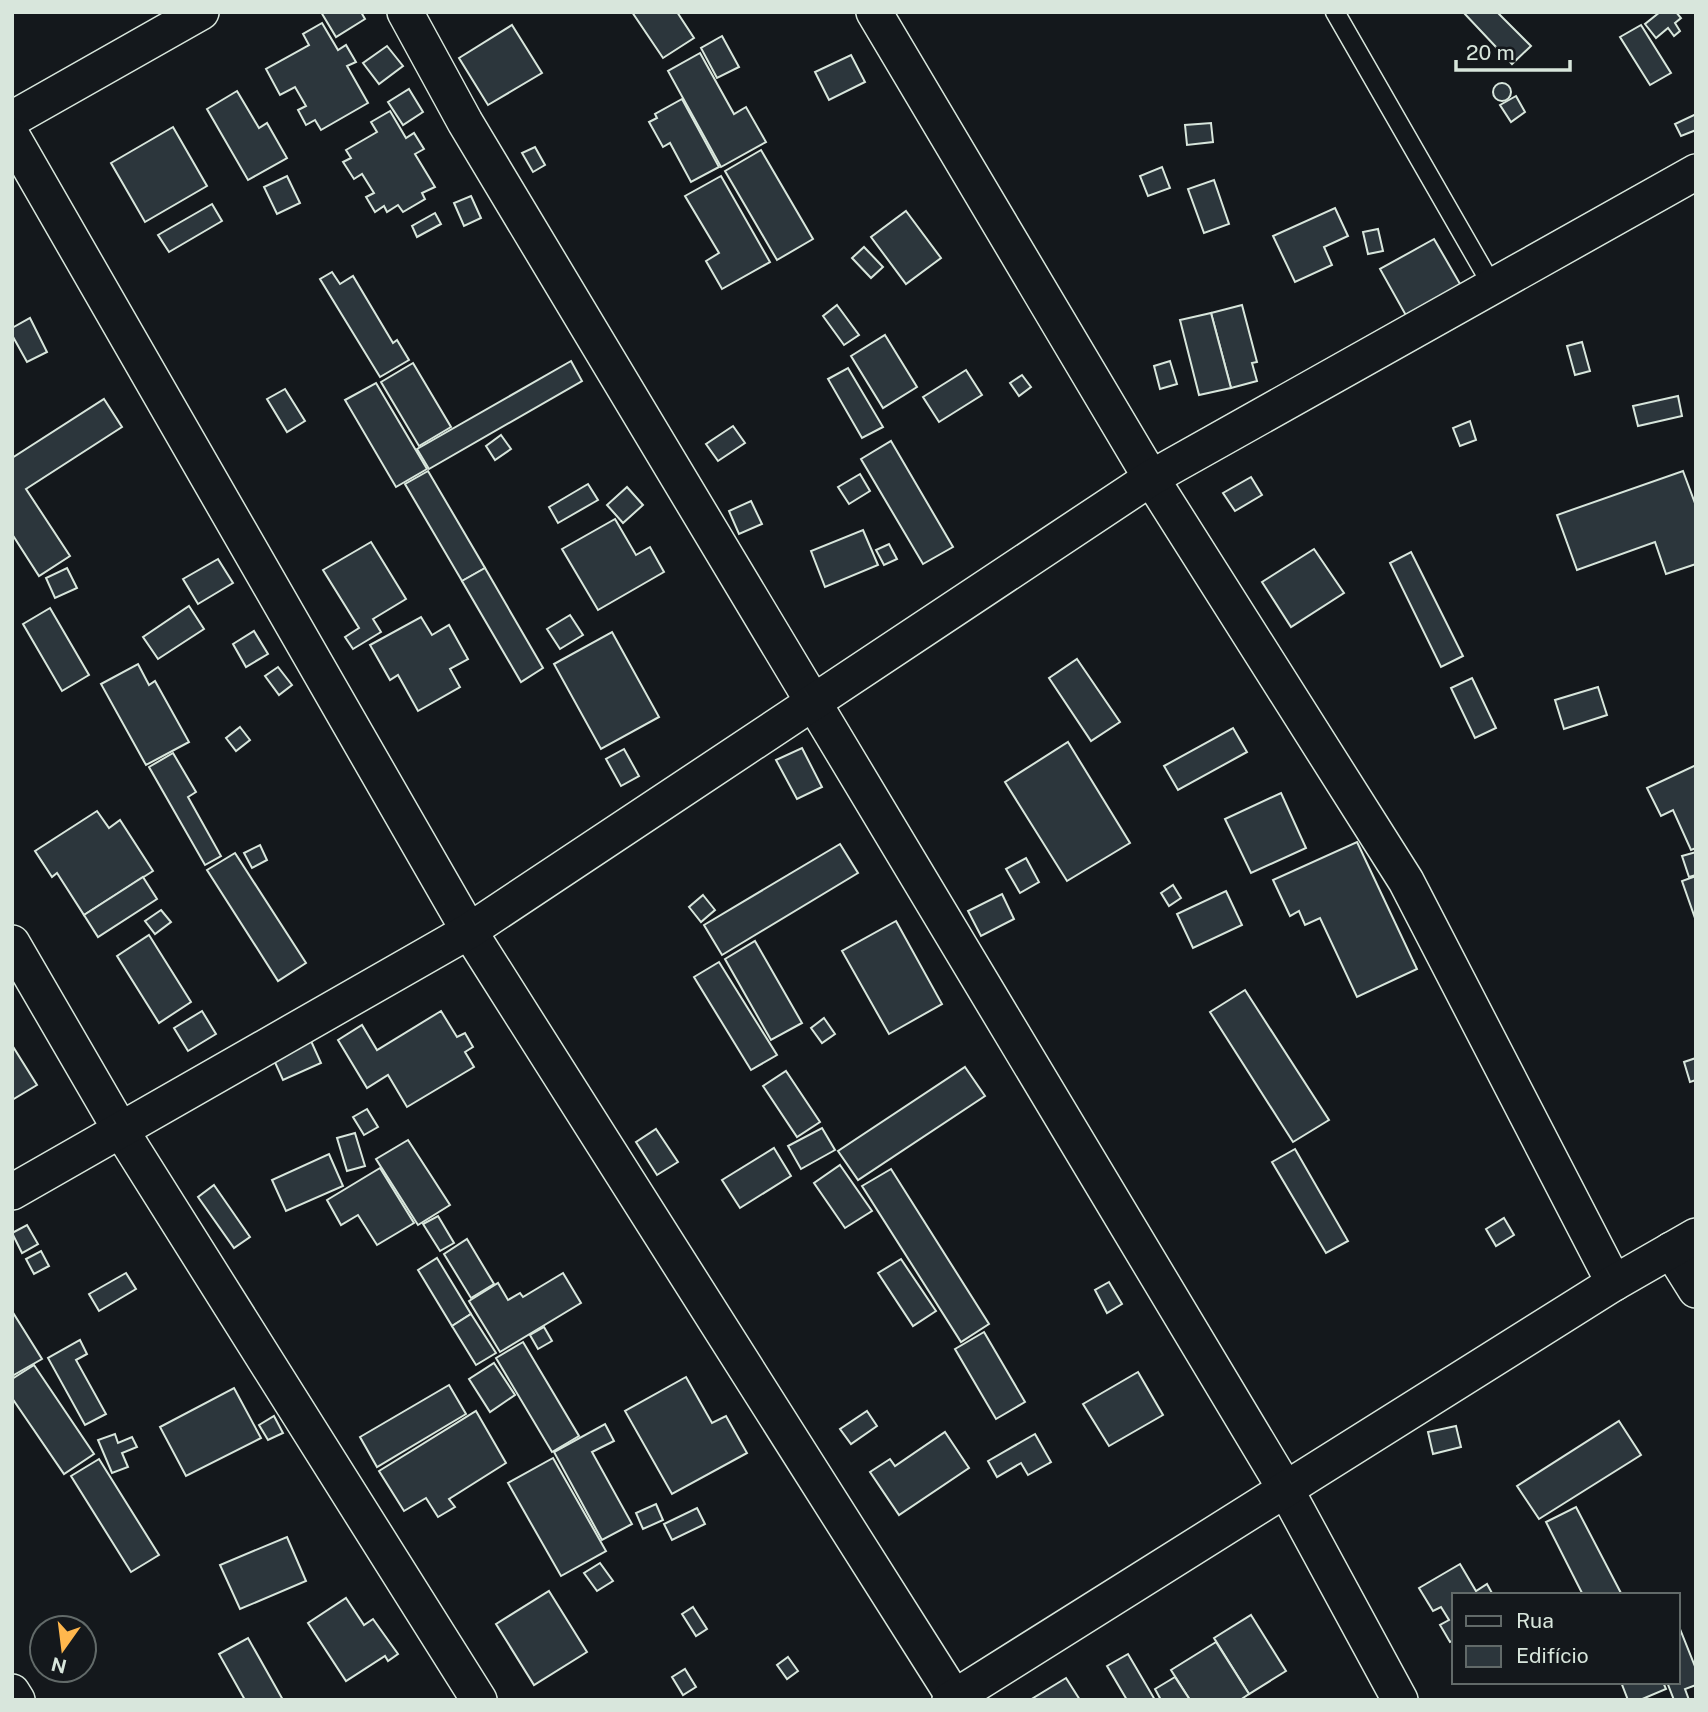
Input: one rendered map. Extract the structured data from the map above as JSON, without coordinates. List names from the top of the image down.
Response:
{
  "legend": ["Rua", "Edifício"],
  "scale_bar": "20 m",
  "north": "bottom"
}
